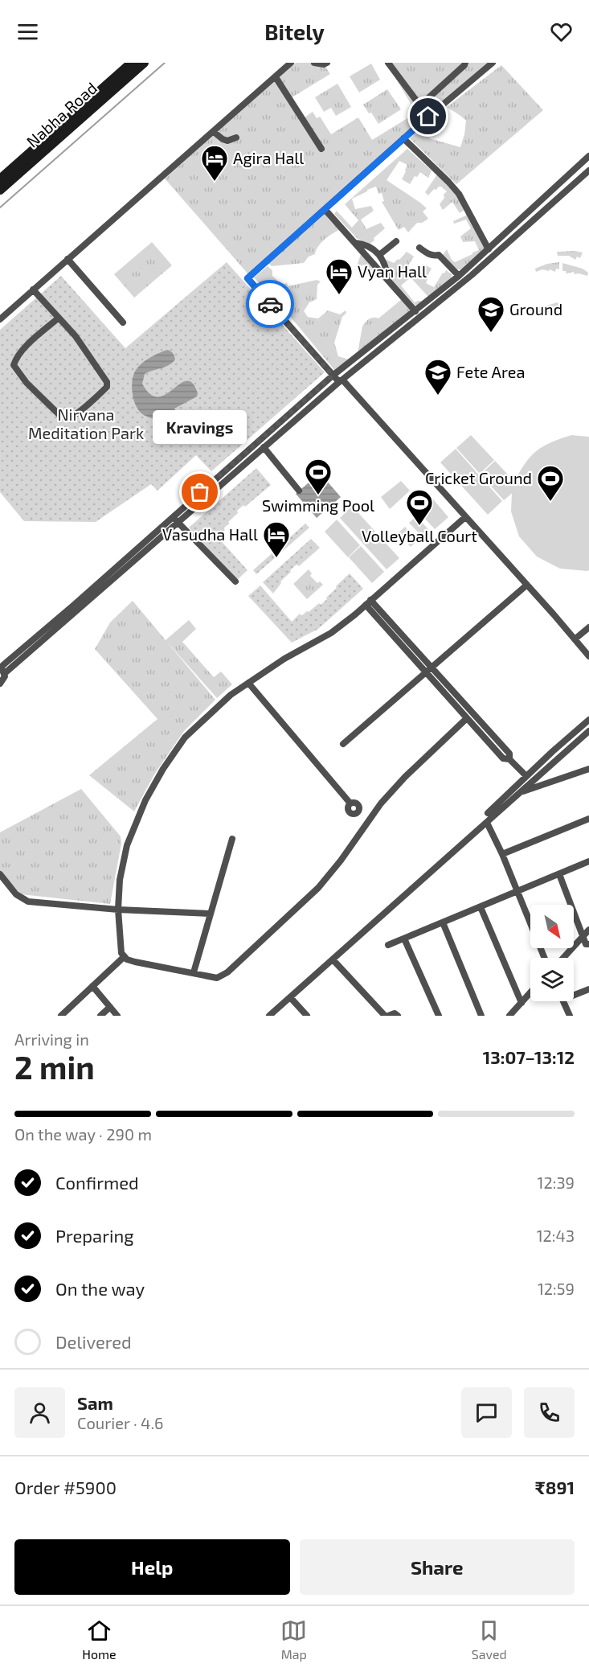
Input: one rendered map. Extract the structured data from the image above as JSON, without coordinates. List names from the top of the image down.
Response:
{
  "streets": {
    "main road": ["Nabha Road"]
  },
  "parks": ["Nirvana Meditation Park"],
  "places": {
    "hotel": ["Agira Hall", "Vyan Hall", "Vasudha Hall"],
    "school or university": ["Ground", "Fete Area"],
    "other": ["Kravings"],
    "sports": ["Swimming Pool", "Cricket Ground", "Volleyball Court"]
  },
  "north": "bottom right",
  "page": {
    "header": "Bitely",
    "bubble": "Kravings",
    "heading": ["2 min", "Arriving in", "13:07–13:12"],
    "panel": [
      "Sam",
      "Courier · 4.6",
      "Order #5900",
      "₹891"
    ],
    "bar": "On the way · 290 m",
    "list": [
      ["Confirmed", "12:39"],
      ["Preparing", "12:43"],
      ["On the way", "12:59"],
      "Delivered"
    ],
    "buttons": ["Help", "Share"],
    "tabs": ["Home", "Map", "Saved"]
  }
}
